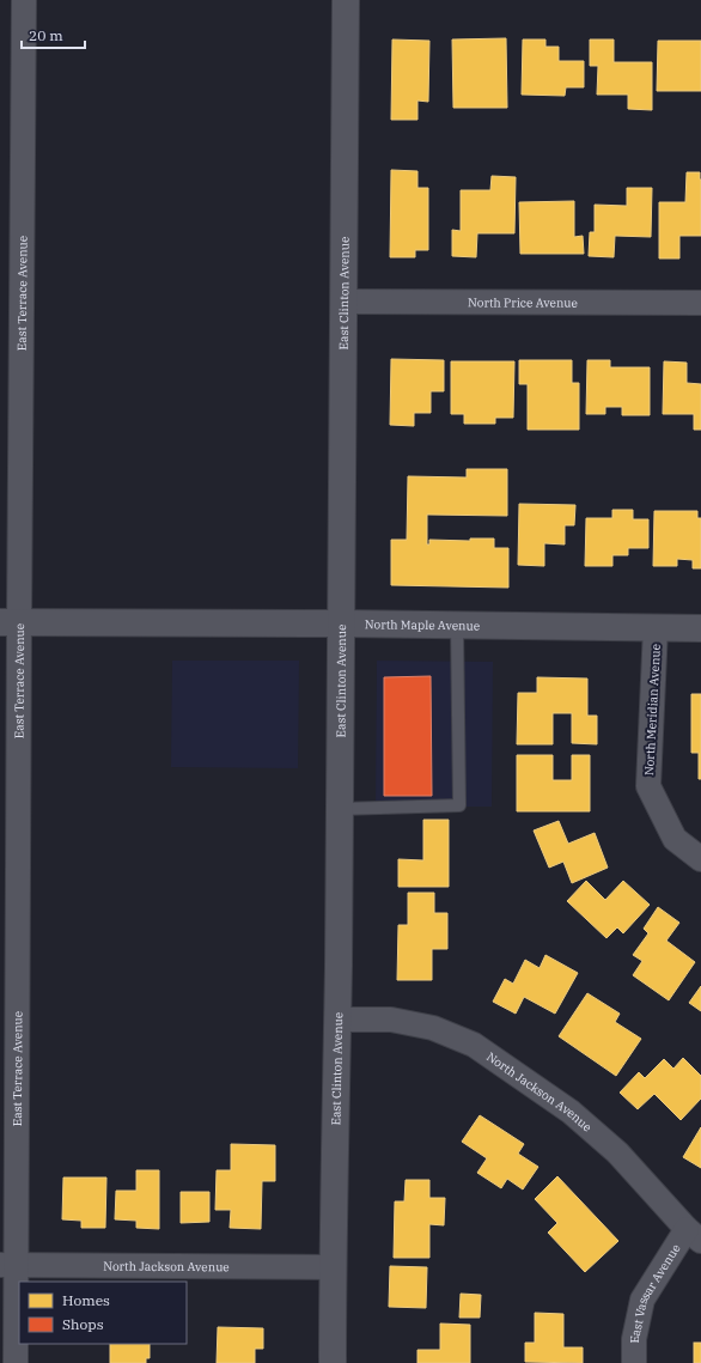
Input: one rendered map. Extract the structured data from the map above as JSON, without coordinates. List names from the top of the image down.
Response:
{
  "streets": {
    "main road": ["East Clinton Avenue", "North Maple Avenue"],
    "street": [
      "East Terrace Avenue",
      "North Price Avenue",
      "North Meridian Avenue",
      "North Jackson Avenue",
      "East Vassar Avenue"
    ]
  },
  "crossings": [
    ["East Terrace Avenue", "North Maple Avenue"],
    ["East Terrace Avenue", "North Jackson Avenue"],
    ["East Clinton Avenue", "North Price Avenue"],
    ["East Clinton Avenue", "North Maple Avenue"],
    ["East Clinton Avenue", "North Jackson Avenue"],
    ["North Maple Avenue", "North Meridian Avenue"],
    ["North Jackson Avenue", "East Vassar Avenue"]
  ],
  "legend": ["Homes", "Shops"],
  "scale_bar": "20 m"
}
